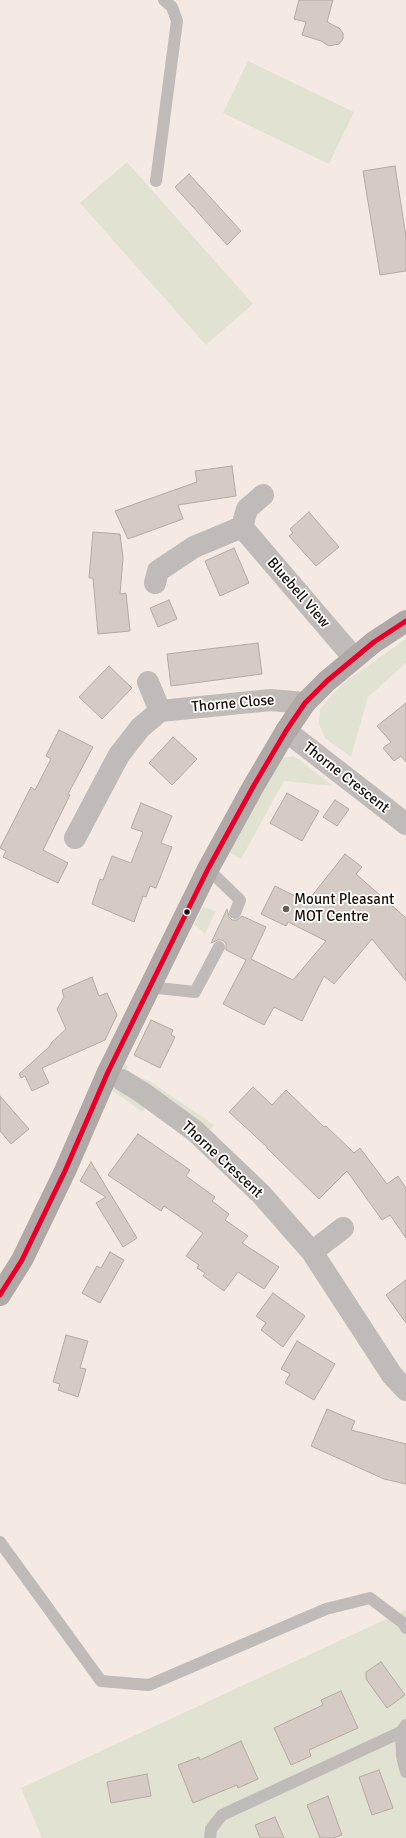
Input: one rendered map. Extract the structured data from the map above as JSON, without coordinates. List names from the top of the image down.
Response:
{
  "streets": {
    "street": ["Bluebell View", "Thorne Close", "Thorne Crescent"]
  },
  "places": ["Mount Pleasant MOT Centre"]
}
